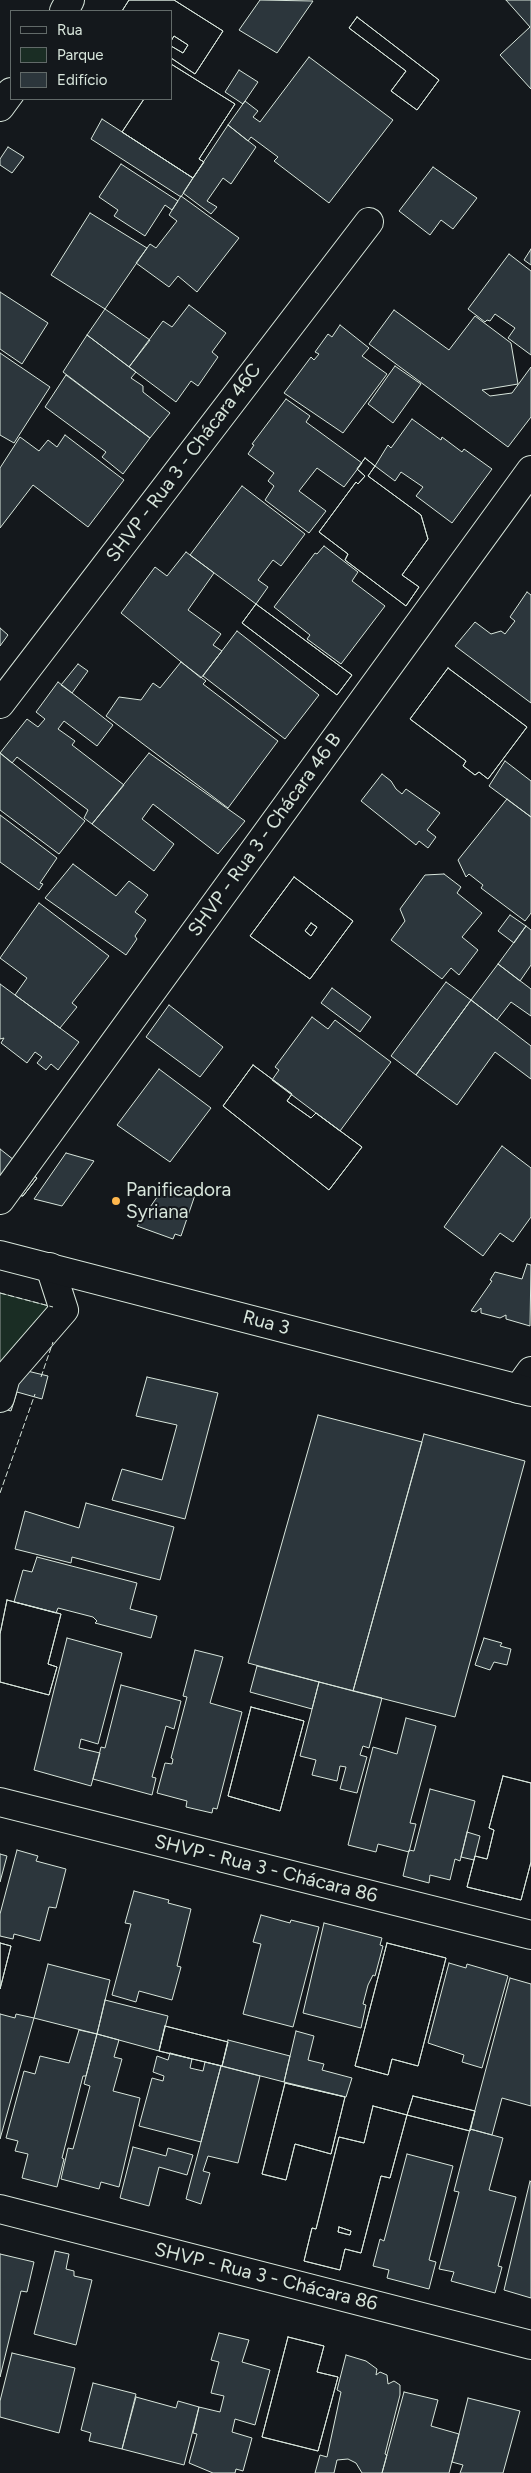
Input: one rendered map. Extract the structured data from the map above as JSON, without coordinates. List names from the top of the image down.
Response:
{
  "streets": {
    "street": [
      "SHVP - Rua 3 - Chácara 46C",
      "SHVP - Rua 3 - Chácara 46 B",
      "Rua 3",
      "SHVP - Rua 3 - Chácara 86"
    ]
  },
  "places": ["Panificadora Syriana"],
  "legend": ["Rua", "Parque", "Edifício"]
}
